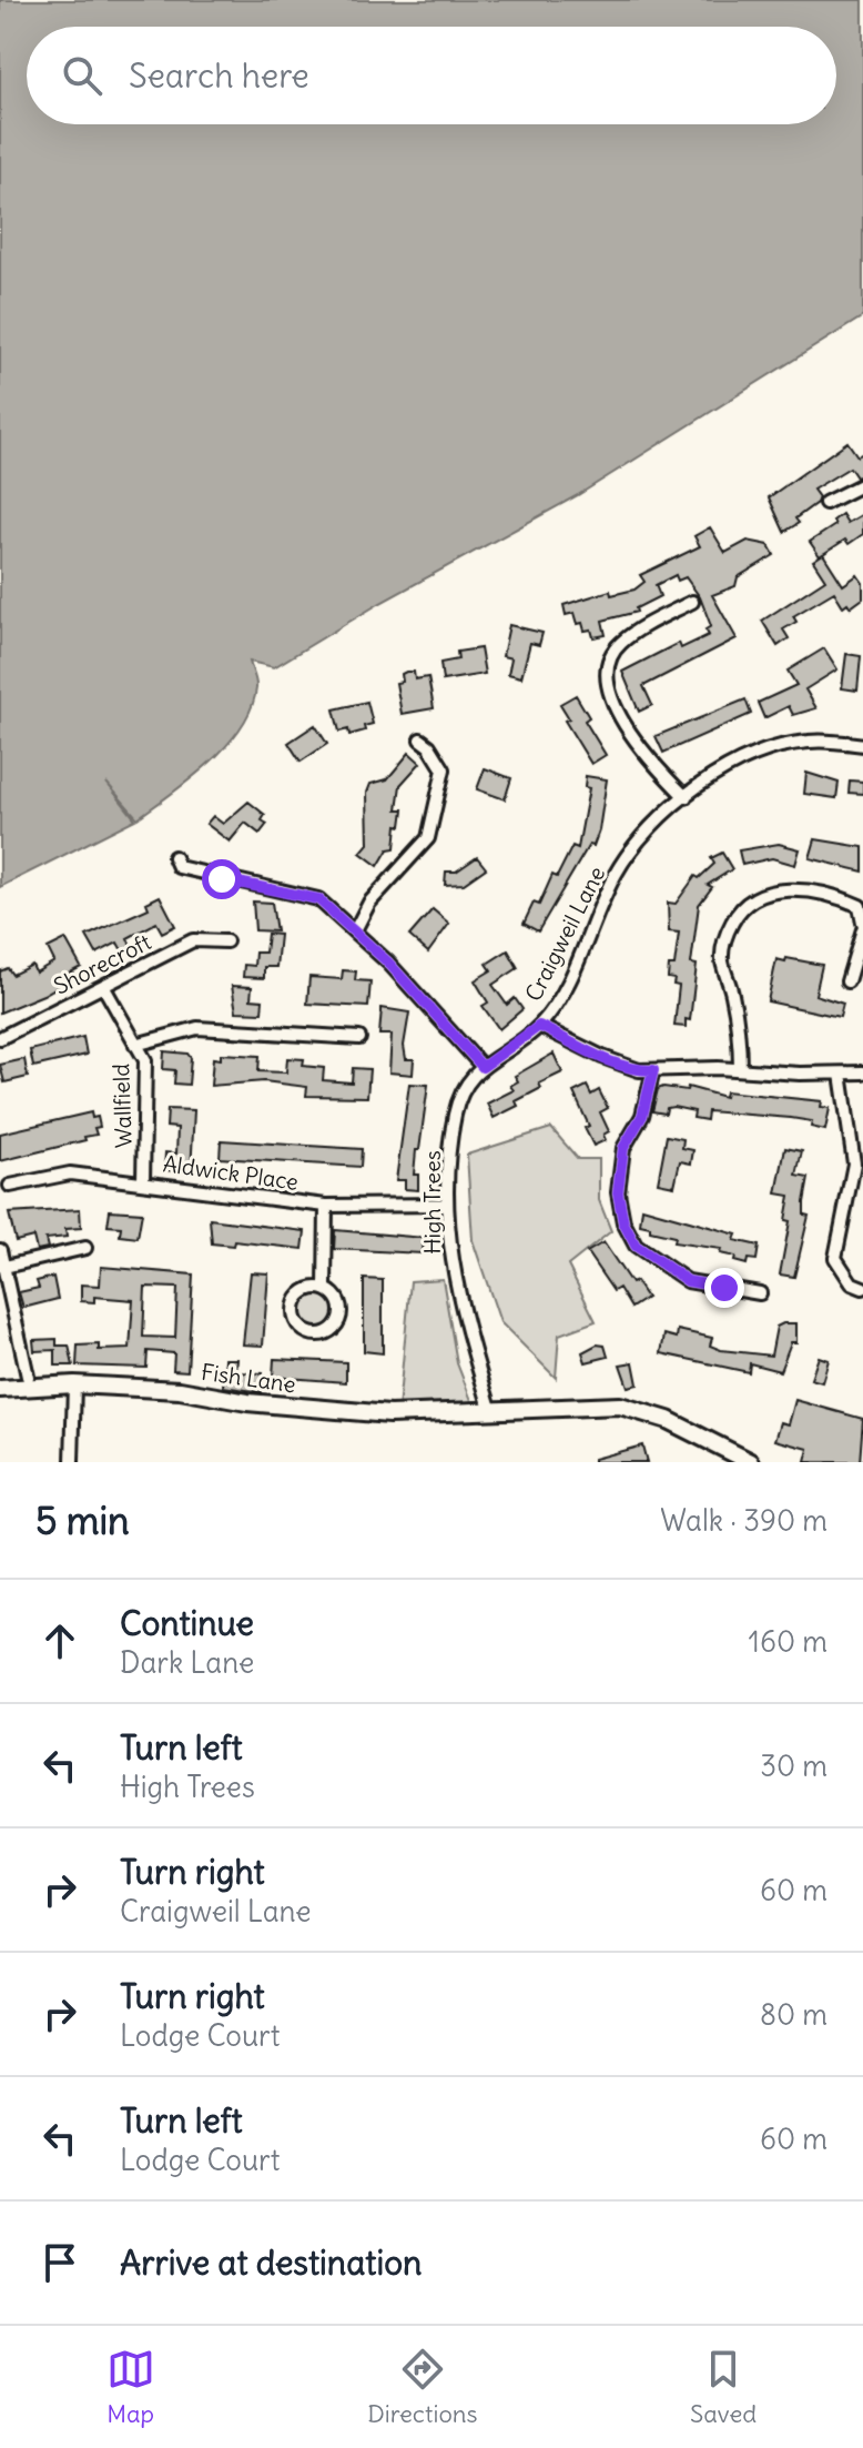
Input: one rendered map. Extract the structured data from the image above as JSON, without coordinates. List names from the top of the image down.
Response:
{
  "streets": {
    "street": [
      "Craigweil Lane",
      "Shorecroft",
      "Wallfield",
      "Aldwick Place",
      "High Trees",
      "Fish Lane"
    ]
  },
  "crossings": [
    ["Craigweil Lane", "High Trees"],
    ["Shorecroft", "Wallfield"],
    ["Wallfield", "Aldwick Place"],
    ["Aldwick Place", "High Trees"],
    ["High Trees", "Fish Lane"]
  ],
  "page": {
    "search": "Search here",
    "heading": ["5 min", "Walk · 390 m"],
    "list": [
      ["Continue", "Dark Lane", "160 m"],
      ["Turn left", "High Trees", "30 m"],
      ["Turn right", "Craigweil Lane", "60 m"],
      ["Turn right", "Lodge Court", "80 m"],
      ["Turn left", "Lodge Court", "60 m"],
      "Arrive at destination"
    ],
    "nav": ["Map", "Directions", "Saved"]
  }
}
